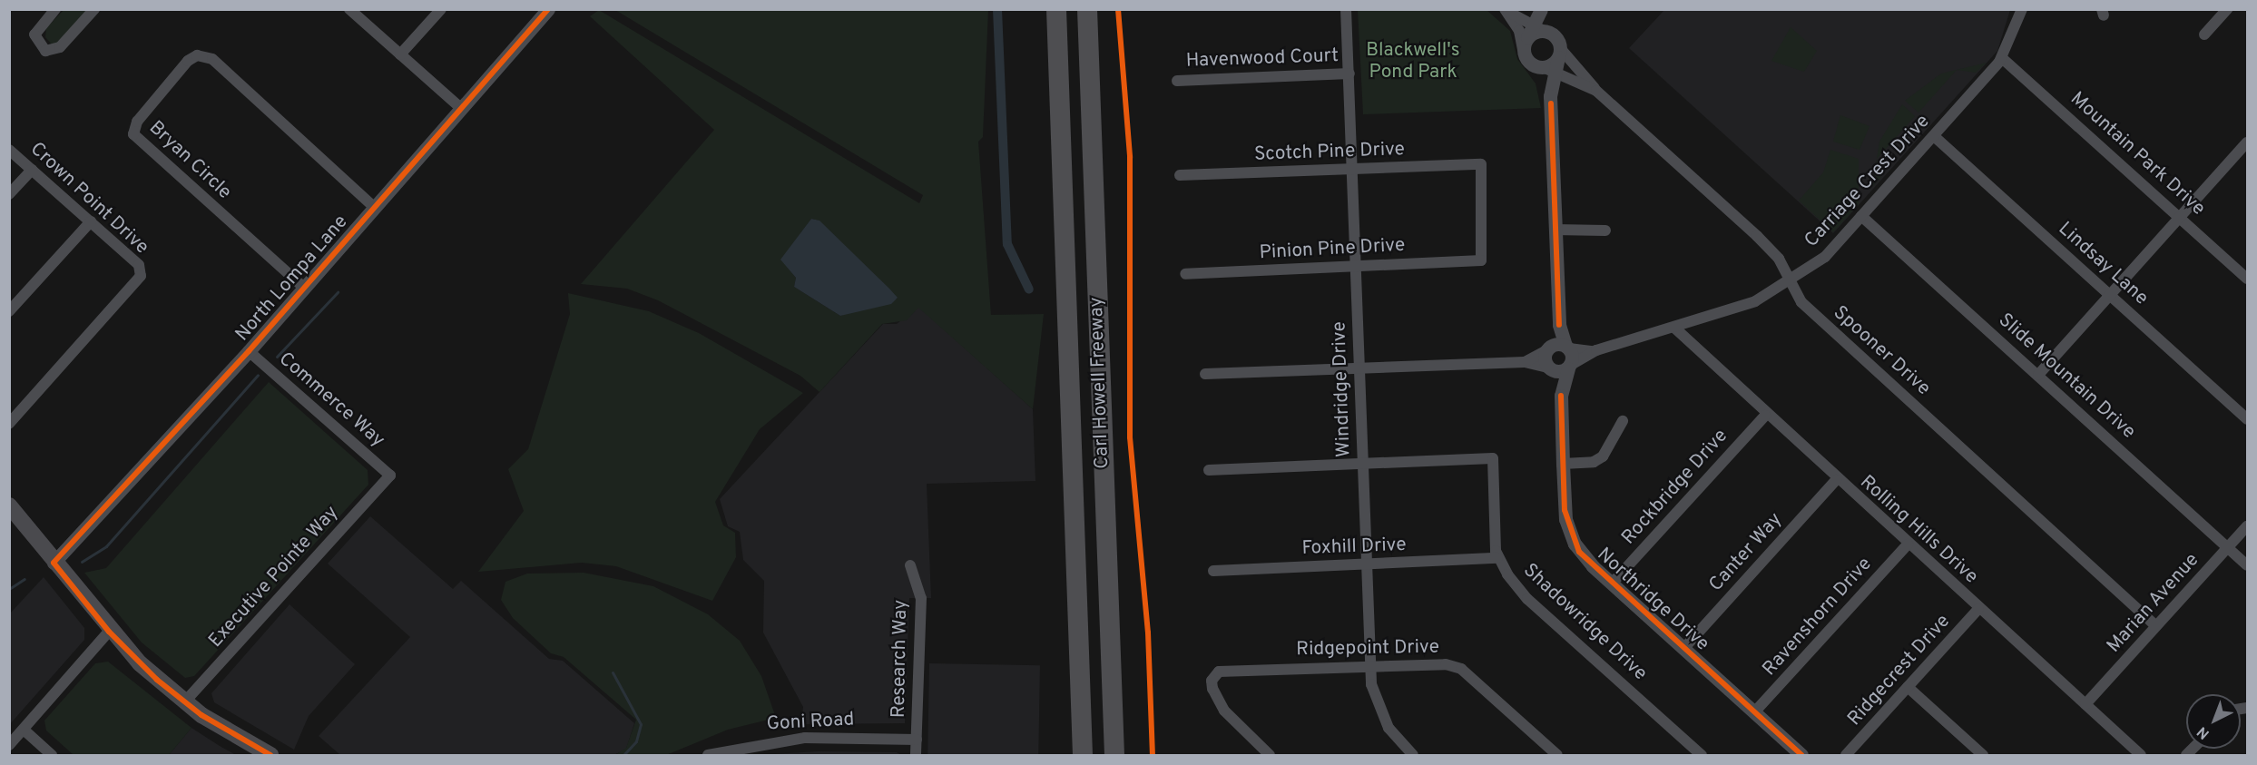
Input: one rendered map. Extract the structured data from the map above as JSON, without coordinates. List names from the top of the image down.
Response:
{
  "streets": {
    "highway": ["Carl Howell Freeway"],
    "street": [
      "Havenwood Court",
      "Scotch Pine Drive",
      "Mountain Park Drive",
      "Bryan Circle",
      "Carriage Crest Drive",
      "Crown Point Drive",
      "Pinion Pine Drive",
      "Lindsay Lane",
      "North Lompa Lane",
      "Spooner Drive",
      "Slide Mountain Drive",
      "Windridge Drive",
      "Commerce Way",
      "Rockbridge Drive",
      "Rolling Hills Drive",
      "Foxhill Drive",
      "Canter Way",
      "Executive Pointe Way",
      "Northridge Drive",
      "Marian Avenue",
      "Ravenshorn Drive",
      "Shadowridge Drive",
      "Ridgepoint Drive",
      "Research Way",
      "Ridgecrest Drive",
      "Goni Road"
    ]
  },
  "crossings": [
    ["Havenwood Court", "Windridge Drive"],
    ["Scotch Pine Drive", "Pinion Pine Drive"],
    ["Scotch Pine Drive", "Windridge Drive"],
    ["Mountain Park Drive", "Carriage Crest Drive"],
    ["Bryan Circle", "North Lompa Lane"],
    ["Carriage Crest Drive", "Lindsay Lane"],
    ["Carriage Crest Drive", "Spooner Drive"],
    ["Carriage Crest Drive", "Slide Mountain Drive"],
    ["Carriage Crest Drive", "Rolling Hills Drive"],
    ["Carriage Crest Drive", "Northridge Drive"],
    ["Pinion Pine Drive", "Windridge Drive"],
    ["North Lompa Lane", "Commerce Way"],
    ["Spooner Drive", "Marian Avenue"],
    ["Slide Mountain Drive", "Marian Avenue"],
    ["Windridge Drive", "Foxhill Drive"],
    ["Windridge Drive", "Shadowridge Drive"],
    ["Windridge Drive", "Ridgepoint Drive"],
    ["Commerce Way", "Executive Pointe Way"],
    ["Rockbridge Drive", "Rolling Hills Drive"],
    ["Rockbridge Drive", "Northridge Drive"],
    ["Rolling Hills Drive", "Canter Way"],
    ["Rolling Hills Drive", "Marian Avenue"],
    ["Rolling Hills Drive", "Ravenshorn Drive"],
    ["Rolling Hills Drive", "Ridgecrest Drive"],
    ["Foxhill Drive", "Shadowridge Drive"],
    ["Canter Way", "Northridge Drive"],
    ["Northridge Drive", "Ravenshorn Drive"],
    ["Research Way", "Goni Road"]
  ],
  "parks": ["Blackwell's Pond Park"],
  "north": "bottom left"
}
